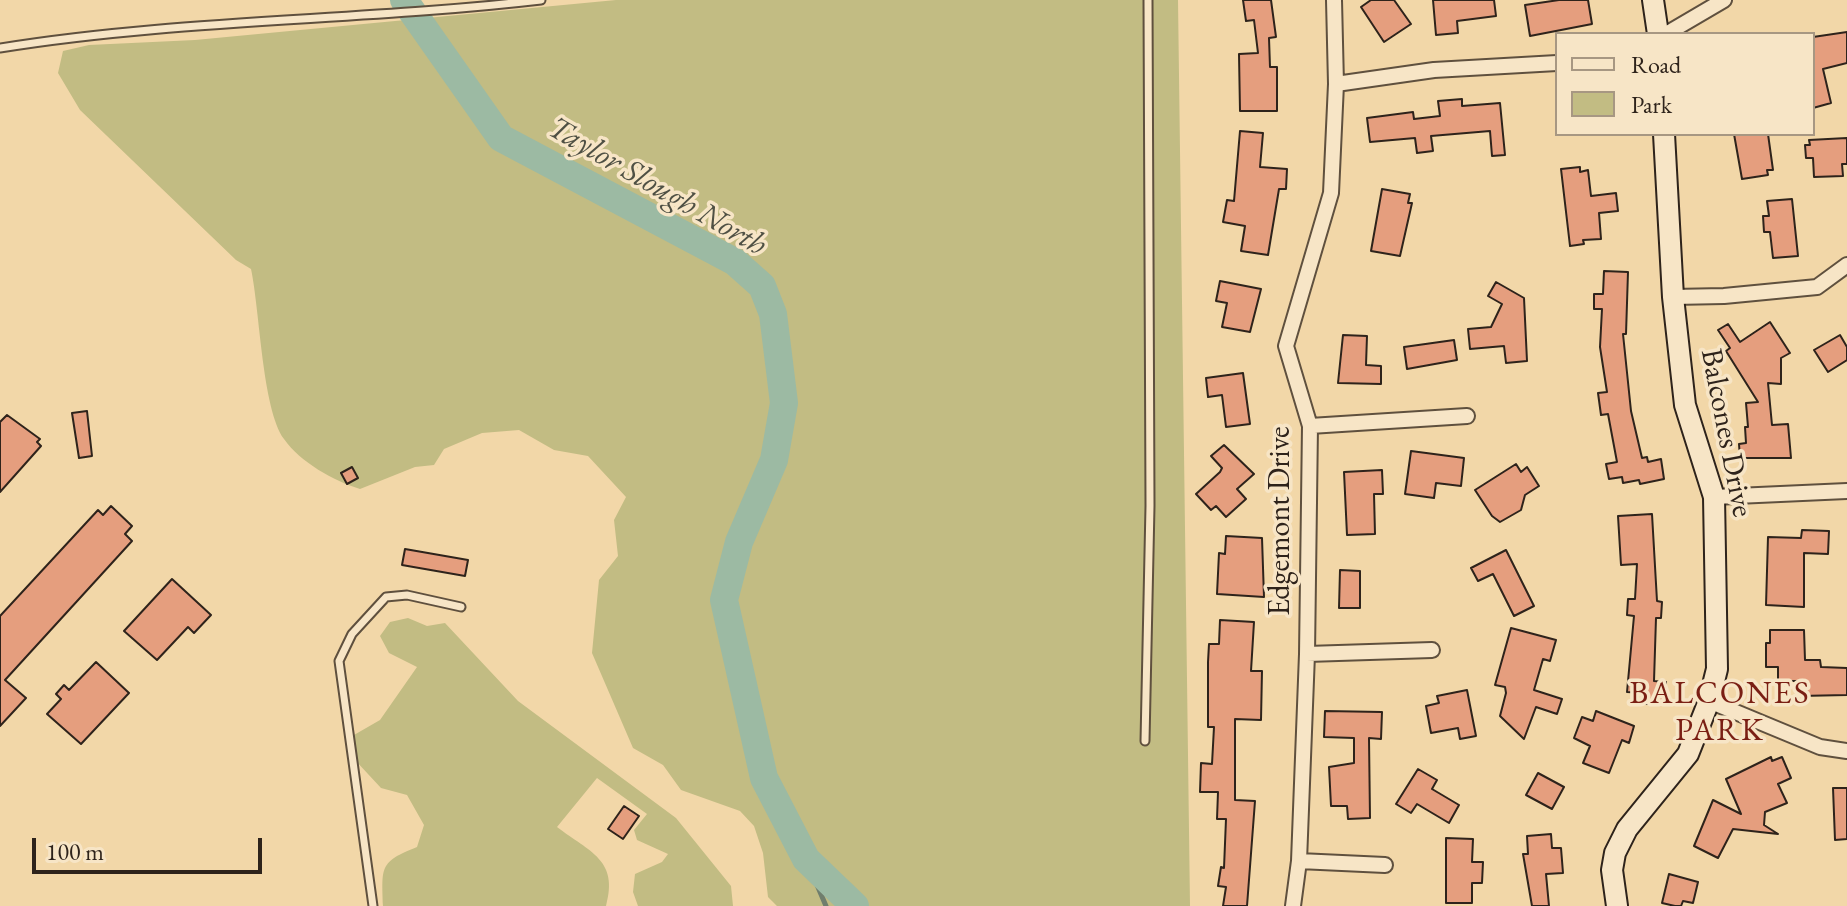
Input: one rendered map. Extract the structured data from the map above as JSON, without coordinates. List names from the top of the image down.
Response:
{
  "streets": {
    "street": ["Balcones Drive", "Edgemont Drive"]
  },
  "districts": ["BALCONES PARK"],
  "water": ["Taylor Slough North"],
  "legend": ["Road", "Park"],
  "scale_bar": "100 m"
}
